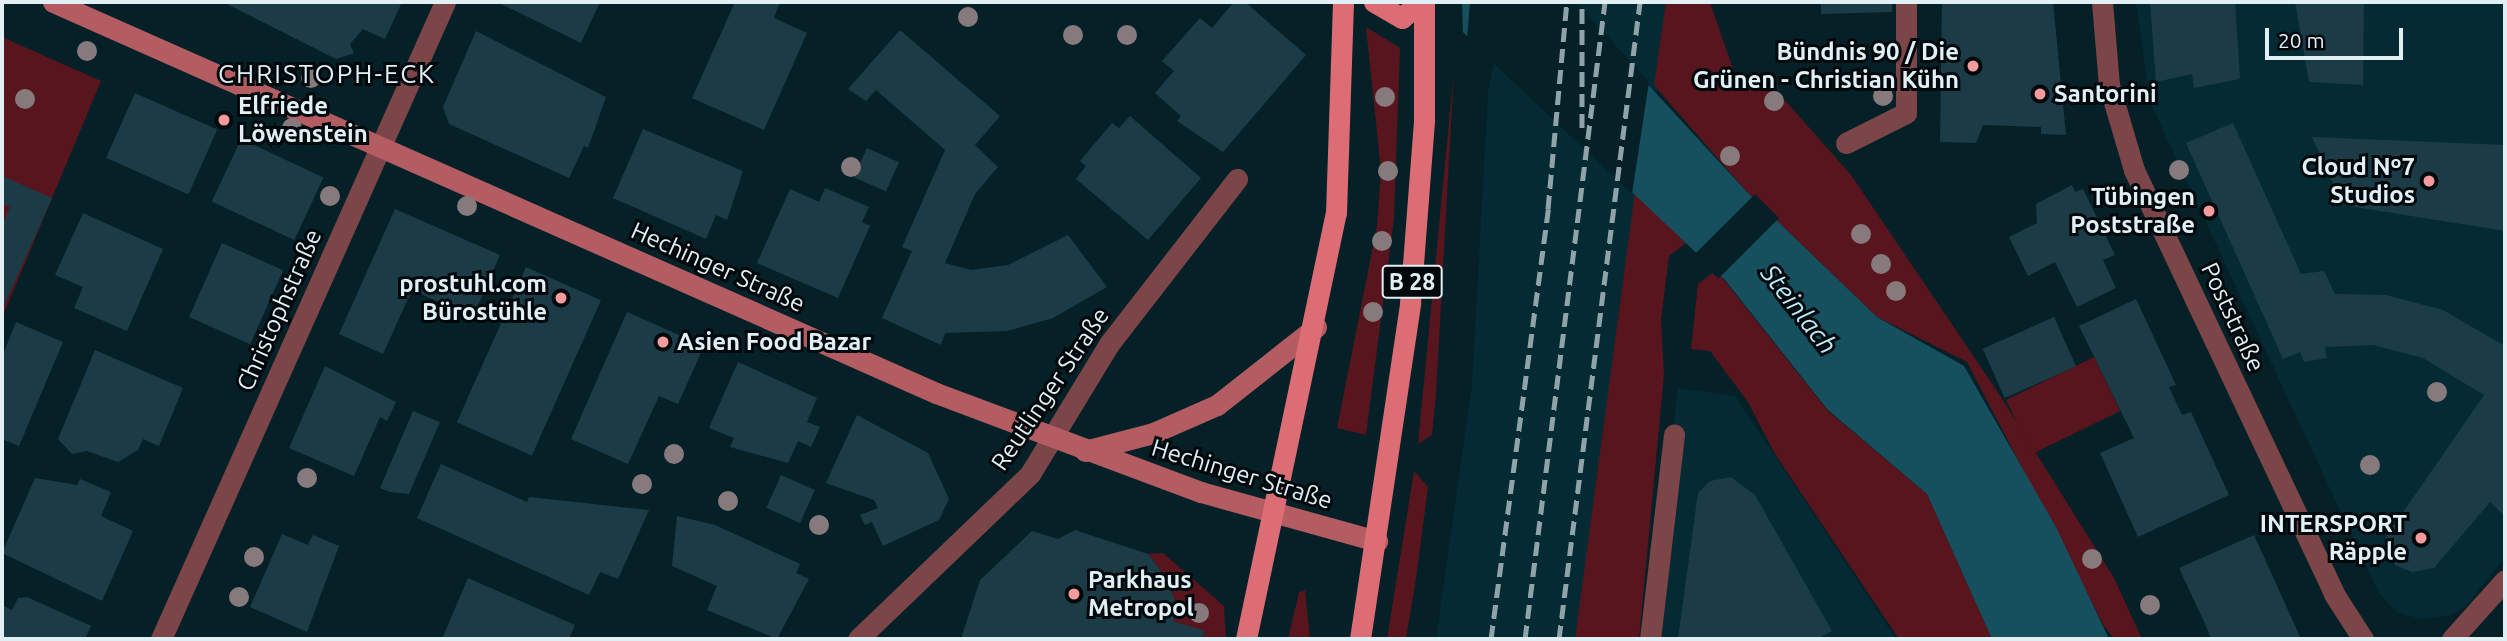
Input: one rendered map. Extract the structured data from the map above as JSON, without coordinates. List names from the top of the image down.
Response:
{
  "streets": {
    "main road": ["B 28"],
    "street": [
      "Hechinger Straße",
      "Christophstraße",
      "Poststraße",
      "Reutlinger Straße"
    ]
  },
  "crossings": [
    ["Hechinger Straße", "B 28"],
    ["Hechinger Straße", "Christophstraße"],
    ["Hechinger Straße", "Reutlinger Straße"]
  ],
  "districts": ["CHRISTOPH-ECK"],
  "water": ["Steinlach"],
  "places": [
    "Bündnis 90 / Die Grünen - Christian Kühn",
    "Santorini",
    "Elfriede Löwenstein",
    "Cloud Nº7 Studios",
    "Tübingen Poststraße",
    "prostuhl.com Bürostühle",
    "Asien Food Bazar",
    "INTERSPORT Räpple",
    "Parkhaus Metropol"
  ],
  "scale_bar": "20 m"
}
